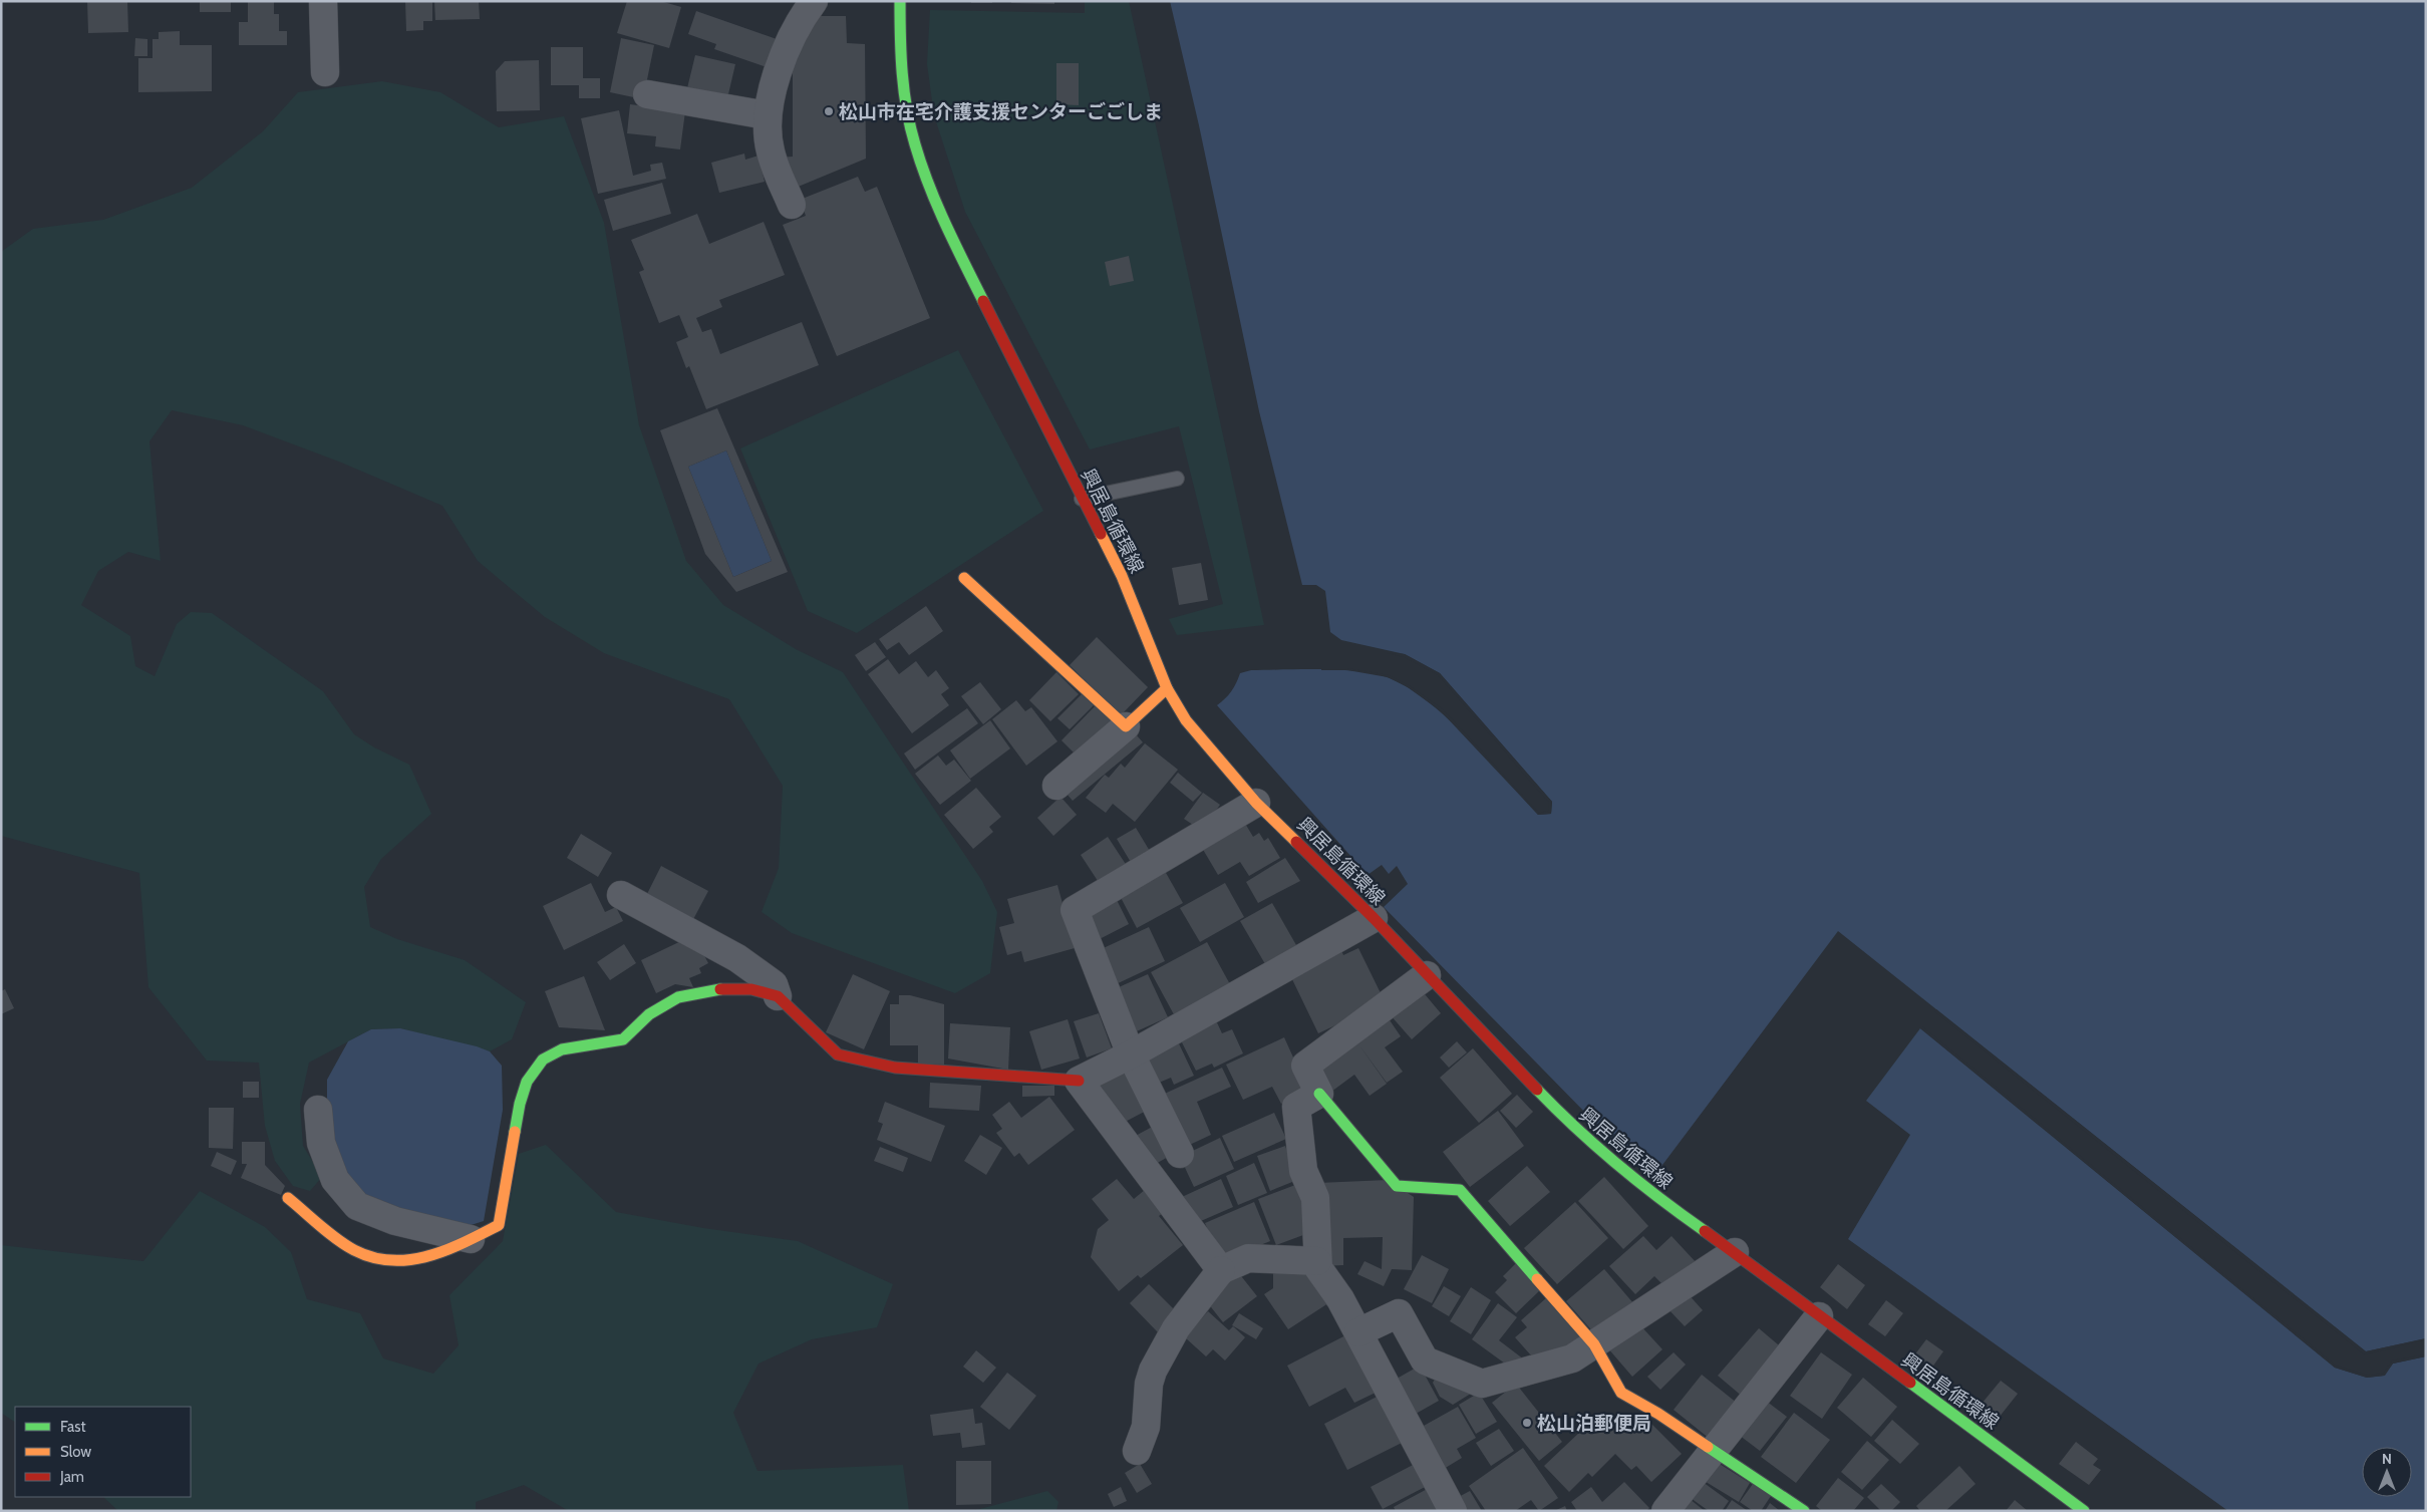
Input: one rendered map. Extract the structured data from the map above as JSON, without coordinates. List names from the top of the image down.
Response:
{
  "streets": {
    "main road": ["興居島循環線"]
  },
  "places": ["松山市在宅介護支援センターごごしま", "松山泊郵便局"],
  "legend": ["Fast", "Slow", "Jam"],
  "north": "top"
}
